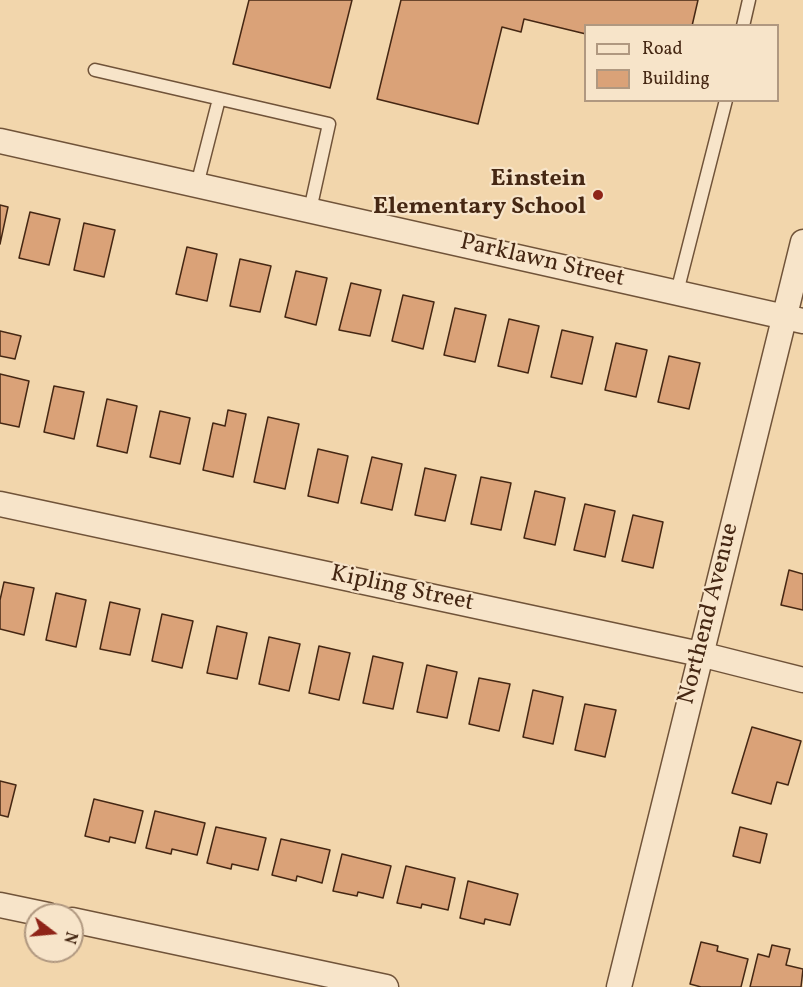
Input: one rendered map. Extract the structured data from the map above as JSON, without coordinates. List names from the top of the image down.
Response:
{
  "streets": {
    "street": ["Parklawn Street", "Kipling Street", "Northend Avenue"]
  },
  "crossings": [
    ["Parklawn Street", "Northend Avenue"],
    ["Kipling Street", "Northend Avenue"]
  ],
  "places": ["Einstein Elementary School"],
  "legend": ["Road", "Building"],
  "north": "right"
}
